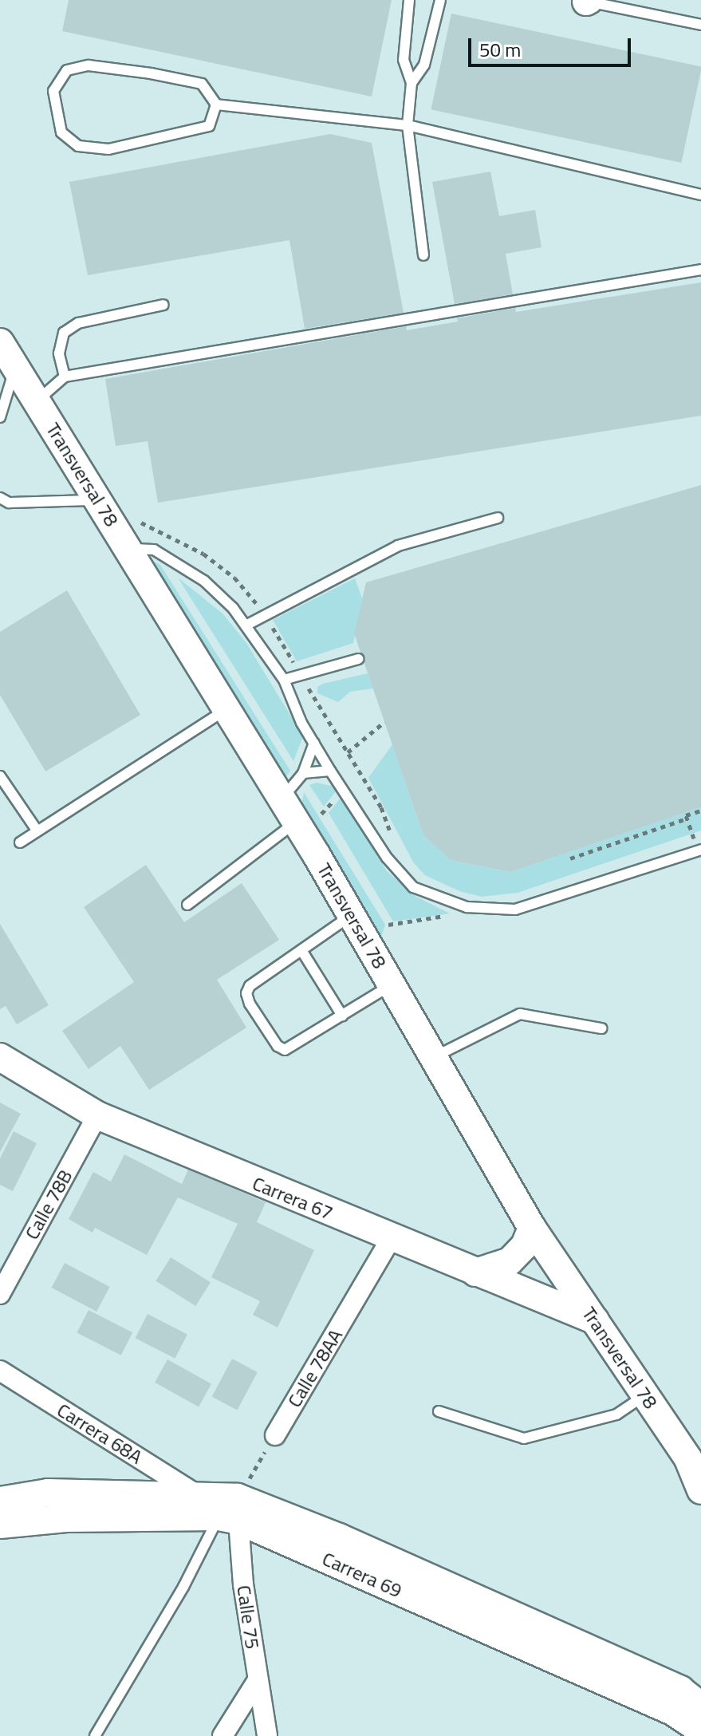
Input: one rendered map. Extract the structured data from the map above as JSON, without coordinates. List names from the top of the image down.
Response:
{
  "streets": {
    "main road": ["Transversal 78", "Carrera 67", "Carrera 69"],
    "street": [
      "Calle 78B",
      "Calle 78AA",
      "Carrera 68A",
      "Calle 75"
    ]
  },
  "crossings": [
    ["Transversal 78", "Carrera 67"],
    ["Carrera 67", "Calle 78B"],
    ["Carrera 67", "Calle 78AA"],
    ["Carrera 68A", "Carrera 69"],
    ["Carrera 69", "Calle 75"]
  ],
  "scale_bar": "50 m"
}
